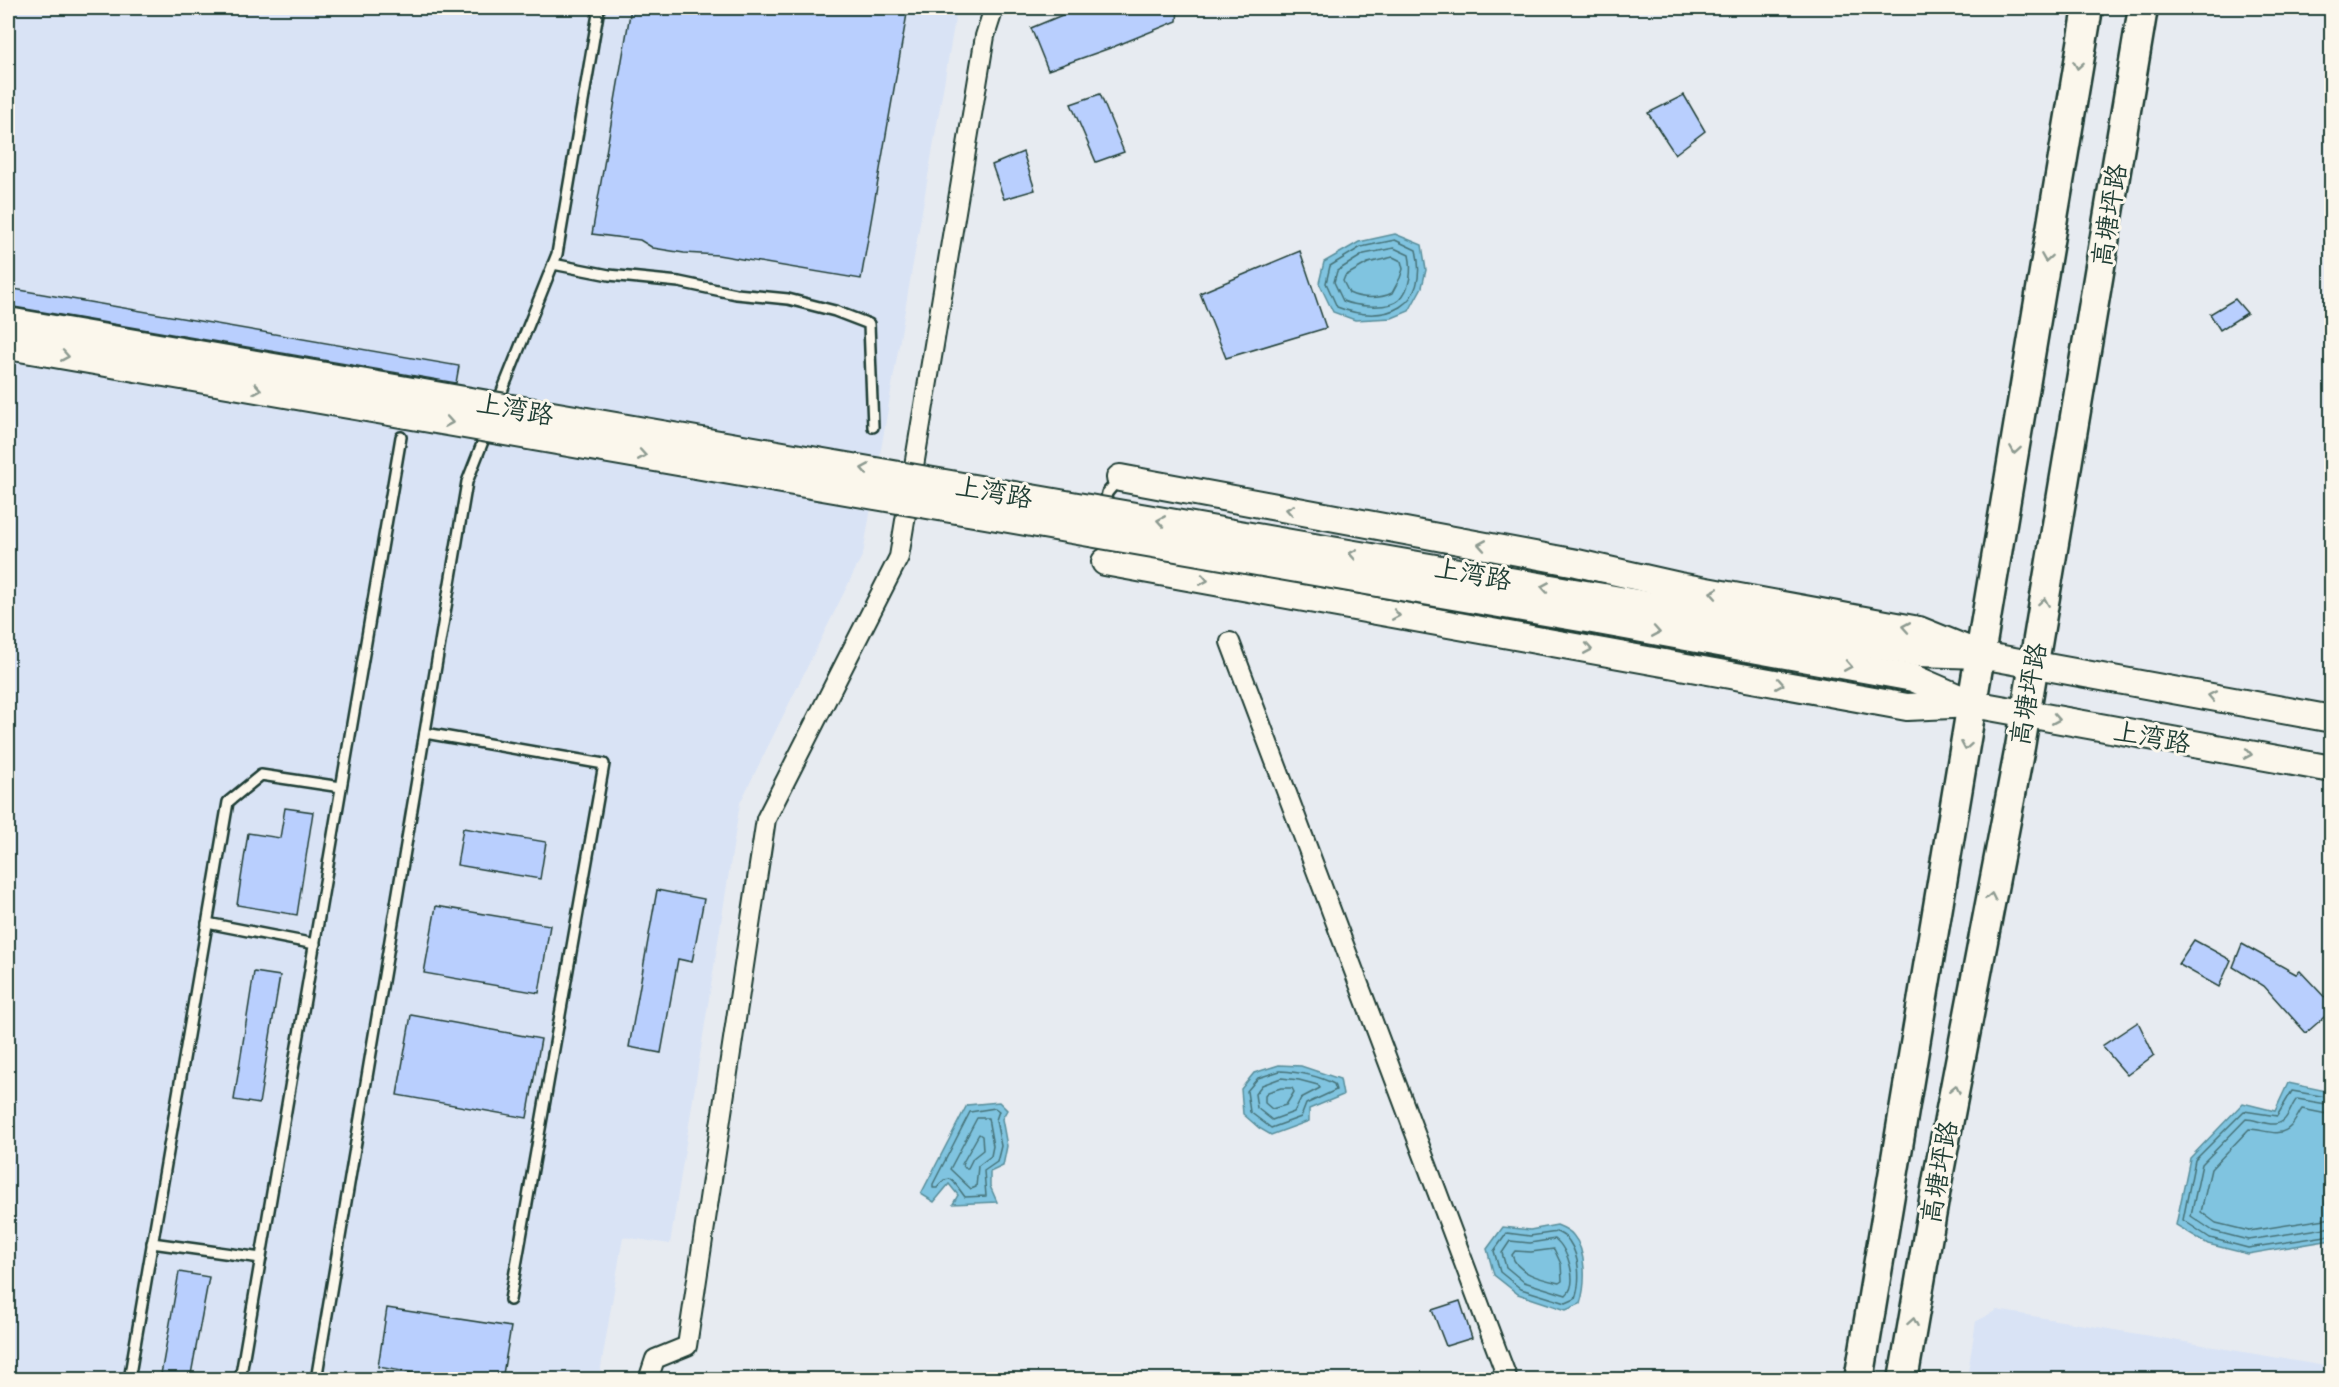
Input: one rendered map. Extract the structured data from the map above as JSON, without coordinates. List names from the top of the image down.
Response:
{
  "streets": {
    "main road": ["高塘坪路", "上湾路"]
  },
  "crossings": [
    ["高塘坪路", "上湾路"]
  ]
}
